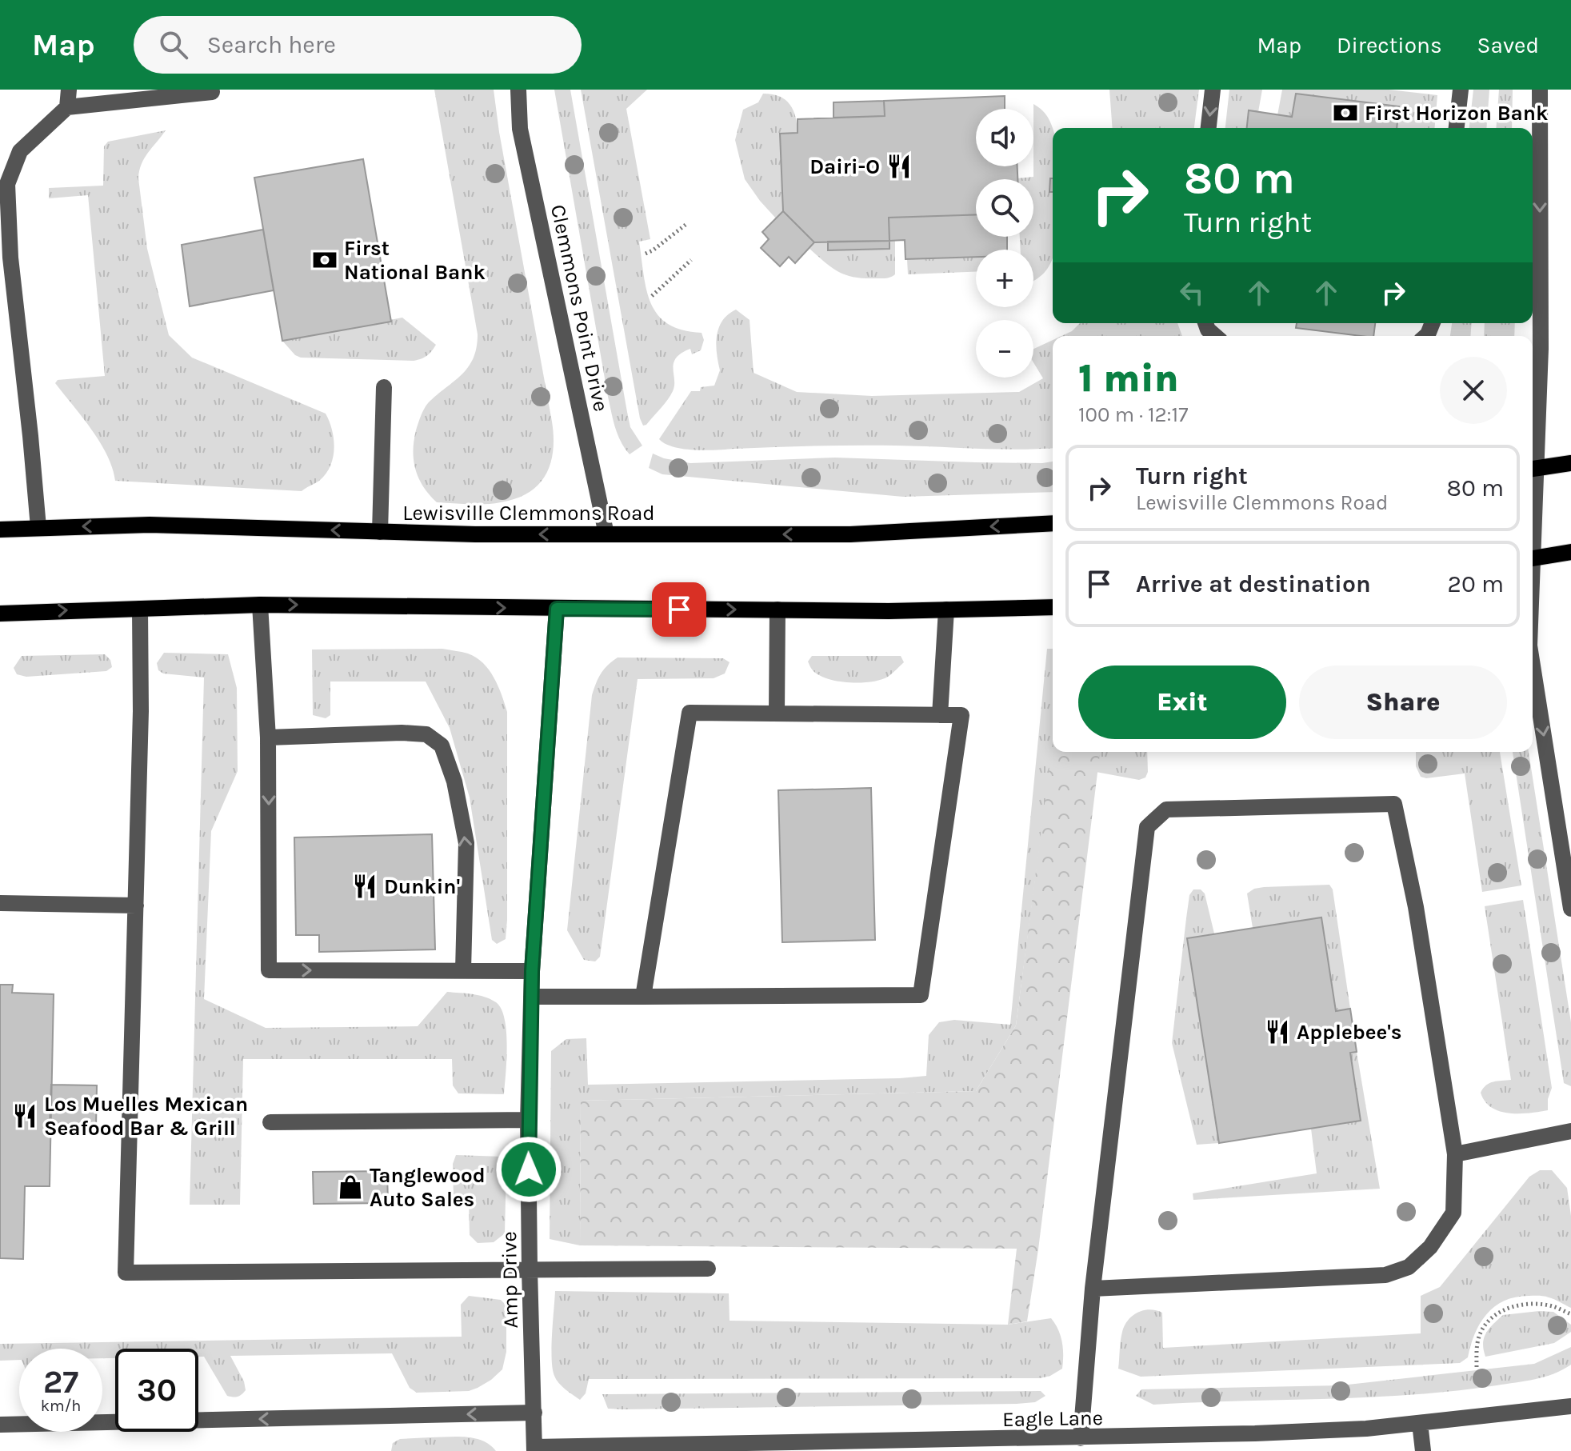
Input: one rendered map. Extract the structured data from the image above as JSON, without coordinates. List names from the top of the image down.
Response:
{
  "streets": {
    "main road": ["Lewisville Clemmons Road"],
    "street": ["Clemmons Point Drive", "Amp Drive", "Eagle Lane"]
  },
  "crossings": [
    ["Clemmons Point Drive", "Lewisville Clemmons Road"],
    ["Amp Drive", "Eagle Lane"]
  ],
  "places": {
    "bank": ["First Horizon Bank", "First National Bank"],
    "restaurant": [
      "Dairi-O",
      "Dunkin'",
      "Applebee's",
      "Los Muelles Mexican Seafood Bar & Grill"
    ],
    "shop": ["Tanglewood Auto Sales"]
  },
  "page": {
    "header": "Map",
    "search": "Search here",
    "nav": ["Map", "Directions", "Saved"],
    "map_buttons": ["+", "−"],
    "turn": ["80 m", "Turn right"],
    "heading": ["1 min", "100 m · 12:17"],
    "list": [
      {
        "name": "Turn right",
        "note": "Lewisville Clemmons Road",
        "value": "80 m"
      },
      {
        "name": "Arrive at destination",
        "value": "20 m"
      }
    ],
    "buttons": ["Exit", "Share"],
    "speed": "27 km/h",
    "limit": "30"
  }
}
